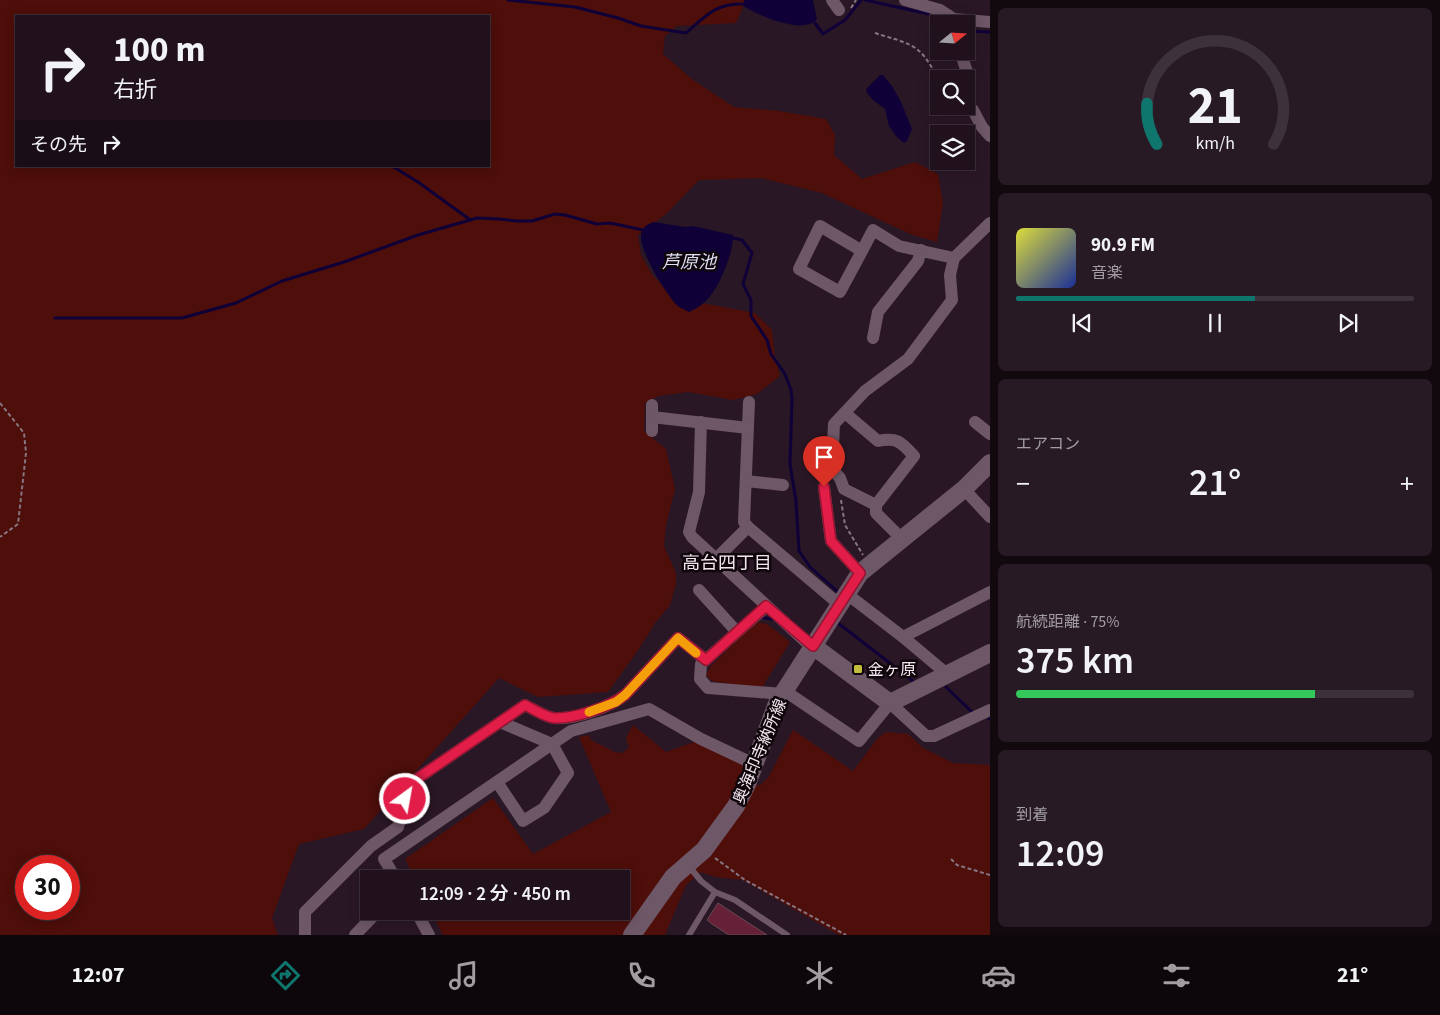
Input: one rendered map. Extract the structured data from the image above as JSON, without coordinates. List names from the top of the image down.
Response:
{
  "streets": {
    "main road": ["奥海印寺納所線"]
  },
  "districts": ["高台四丁目"],
  "water": ["芦原池"],
  "places": {
    "transit": ["金ヶ原"]
  },
  "north": "right",
  "page": {
    "turn": ["100 m", "右折"],
    "then": "その先",
    "song": ["90.9 FM", "音楽"],
    "tile": [
      "エアコン",
      ["航続距離 · 75%", "375 km"],
      ["到着", "12:09"]
    ],
    "heat": ["−", "21°", "+"],
    "limit": "30",
    "trip": "12:09 · 2 分 · 450 m",
    "tabs": ["12:07", "21°"],
    "gauge": ["21", "km/h"]
  }
}
